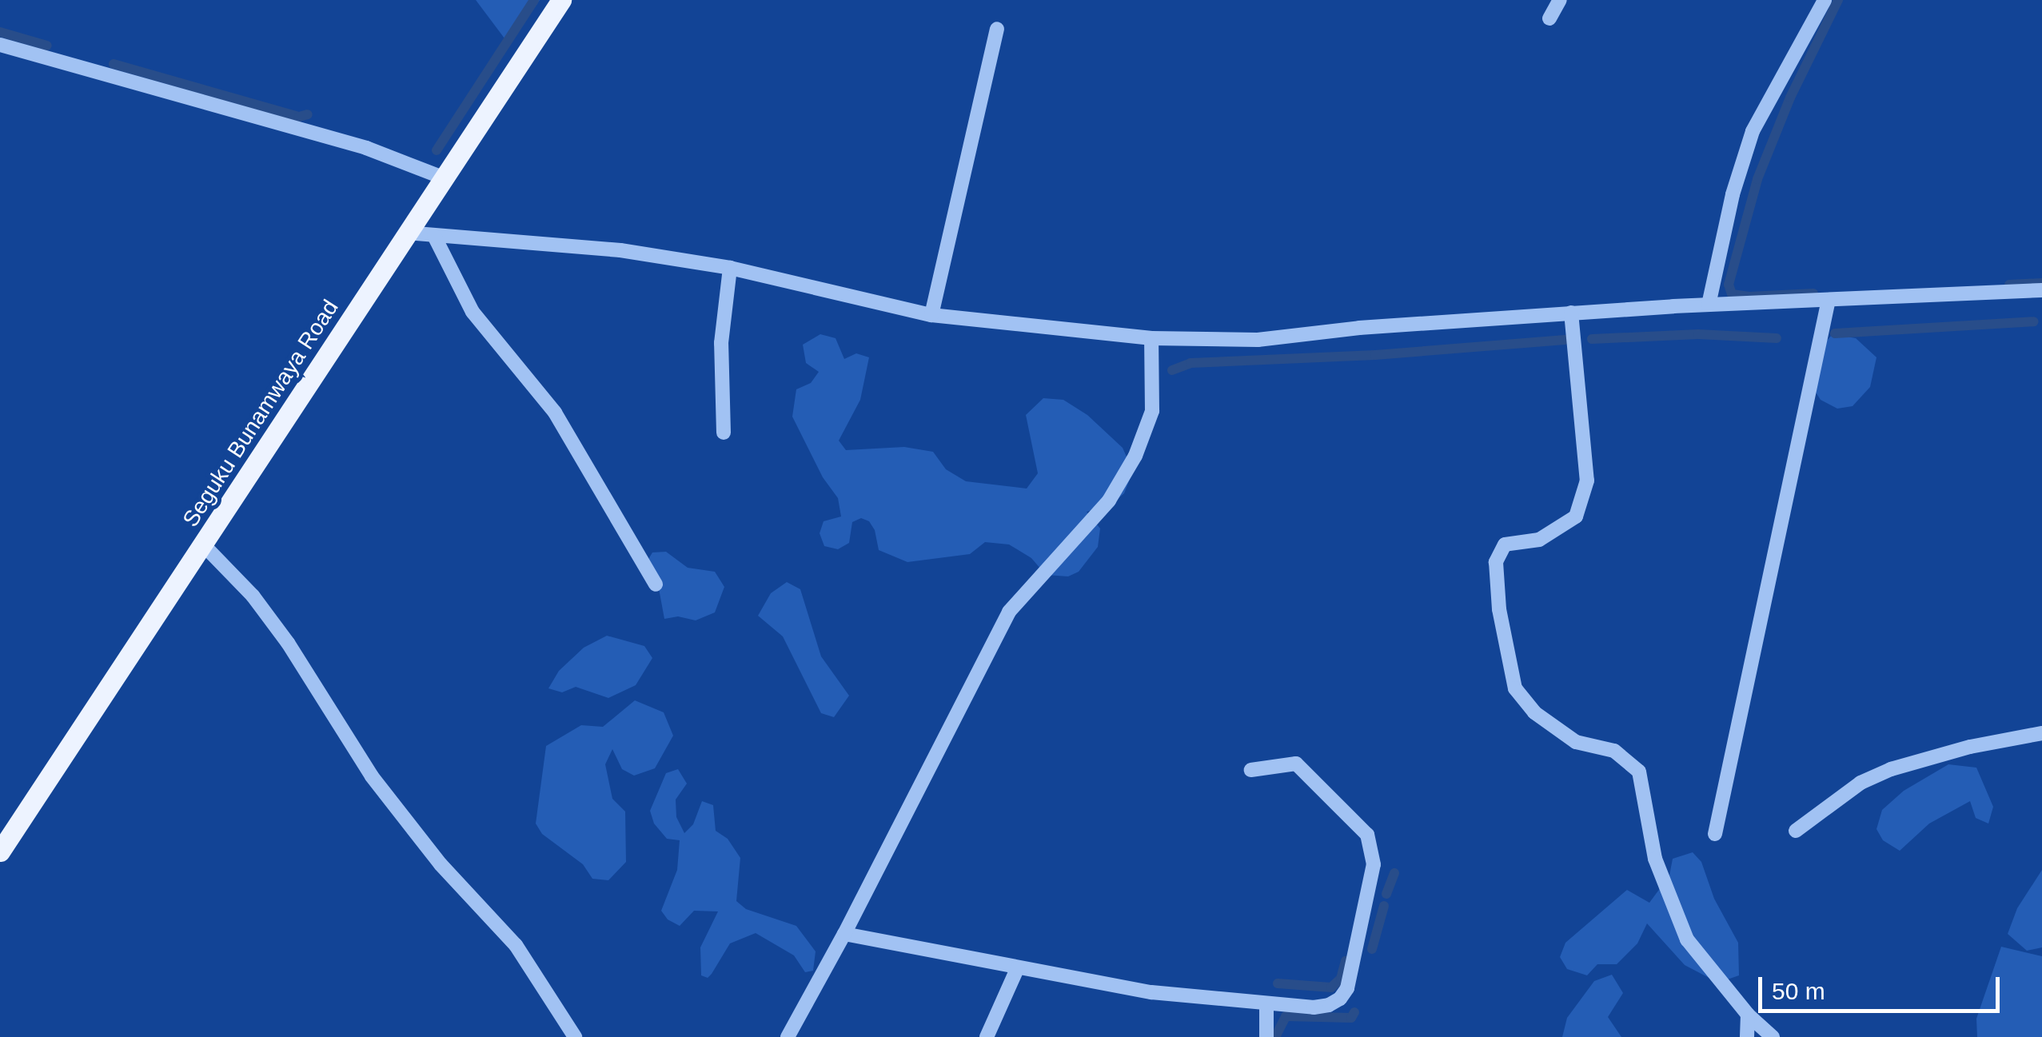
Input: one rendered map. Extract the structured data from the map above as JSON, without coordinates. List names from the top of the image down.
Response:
{
  "streets": {
    "main road": ["Seguku Bunamwaya Road"]
  },
  "scale_bar": "50 m"
}
